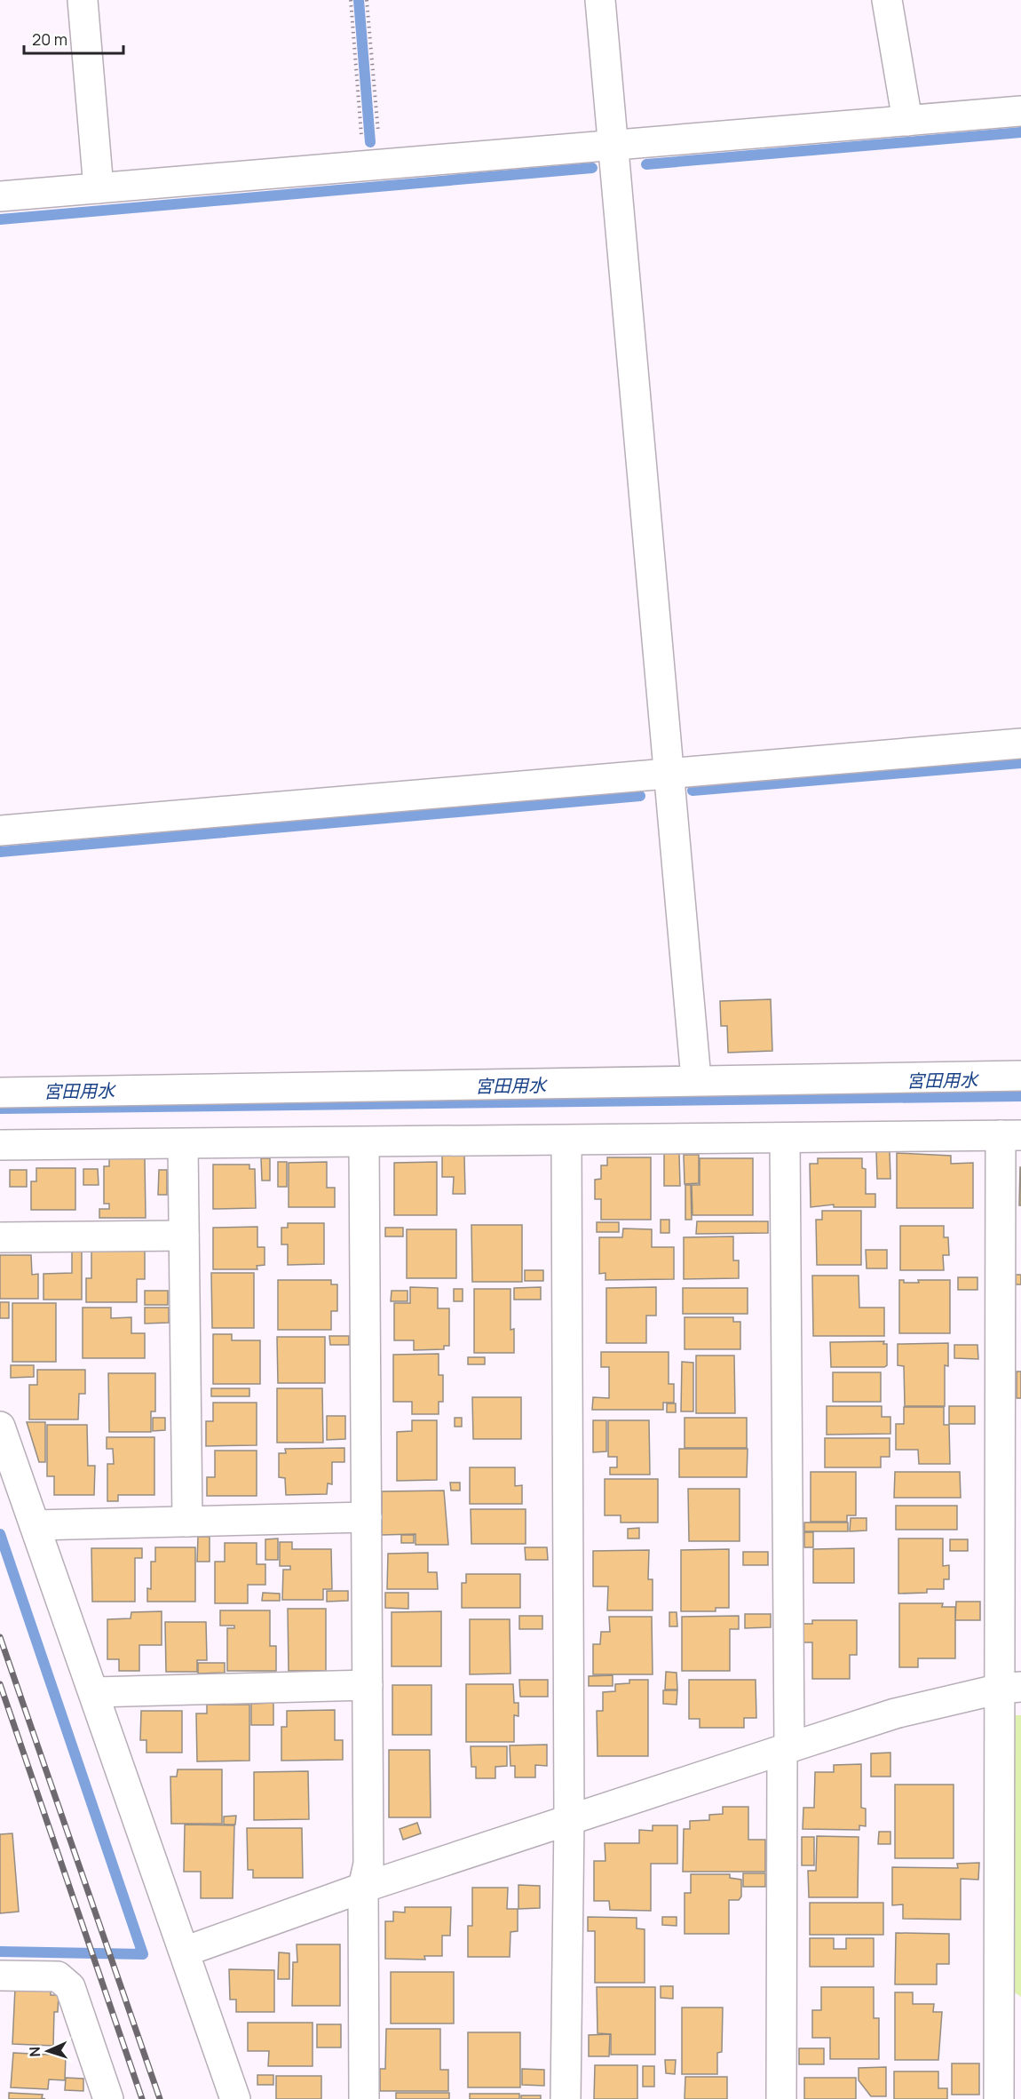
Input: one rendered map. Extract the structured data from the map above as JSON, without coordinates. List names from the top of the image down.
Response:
{
  "water": ["宮田用水"],
  "scale_bar": "20 m",
  "north": "left"
}
